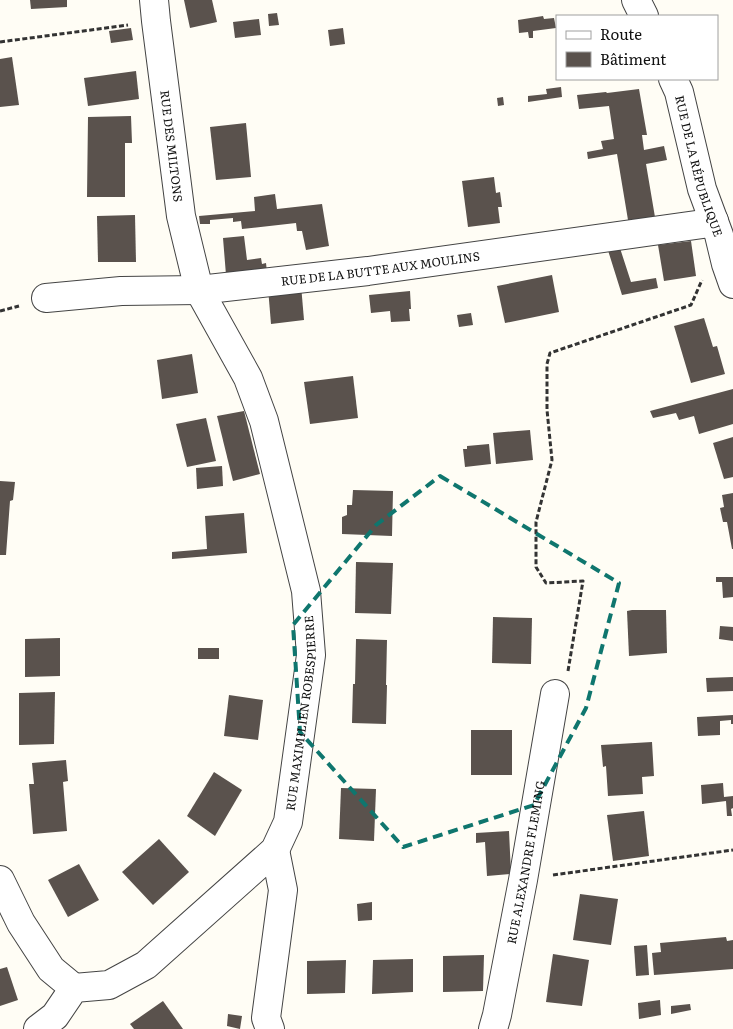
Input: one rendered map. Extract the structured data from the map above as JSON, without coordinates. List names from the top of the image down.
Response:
{
  "streets": {
    "street": [
      "RUE DES MILTONS",
      "RUE DE LA RÉPUBLIQUE",
      "RUE DE LA BUTTE AUX MOULINS",
      "RUE MAXIMILIEN ROBESPIERRE",
      "RUE ALEXANDRE FLEMING"
    ]
  },
  "crossings": [
    ["RUE DES MILTONS", "RUE DE LA BUTTE AUX MOULINS"],
    ["RUE DES MILTONS", "RUE MAXIMILIEN ROBESPIERRE"],
    ["RUE DE LA RÉPUBLIQUE", "RUE DE LA BUTTE AUX MOULINS"],
    ["RUE DE LA BUTTE AUX MOULINS", "RUE MAXIMILIEN ROBESPIERRE"]
  ],
  "legend": ["Route", "Bâtiment"]
}
